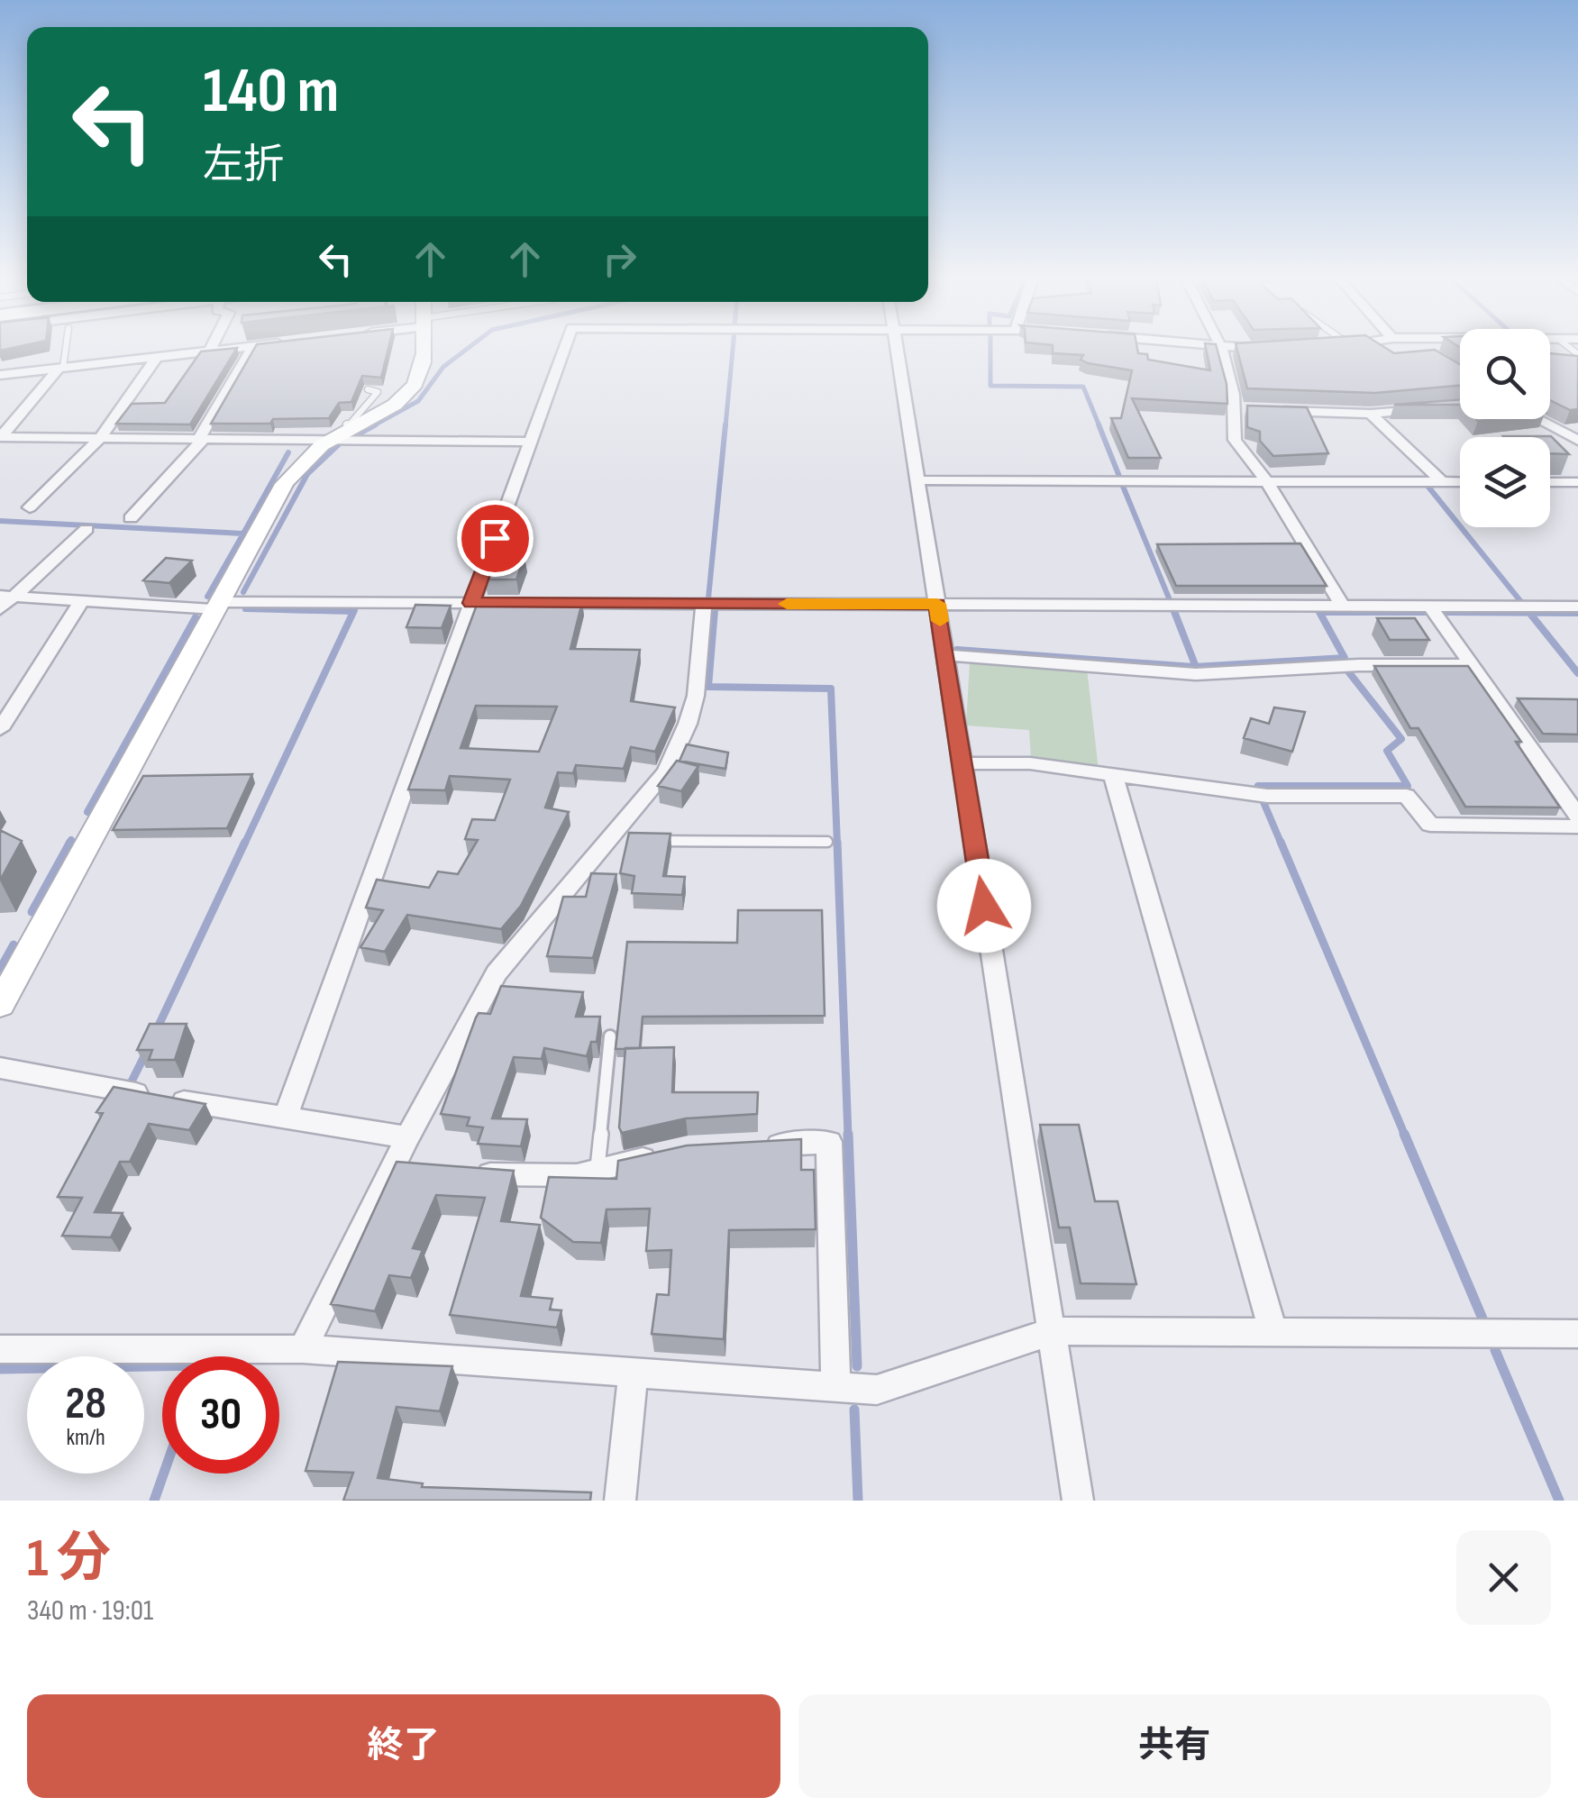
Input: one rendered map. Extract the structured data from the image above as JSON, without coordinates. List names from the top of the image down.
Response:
{
  "page": {
    "turn": ["140 m", "左折"],
    "speed": "28 km/h",
    "limit": "30",
    "heading": ["1 分", "340 m · 19:01"],
    "buttons": ["終了", "共有"]
  }
}
